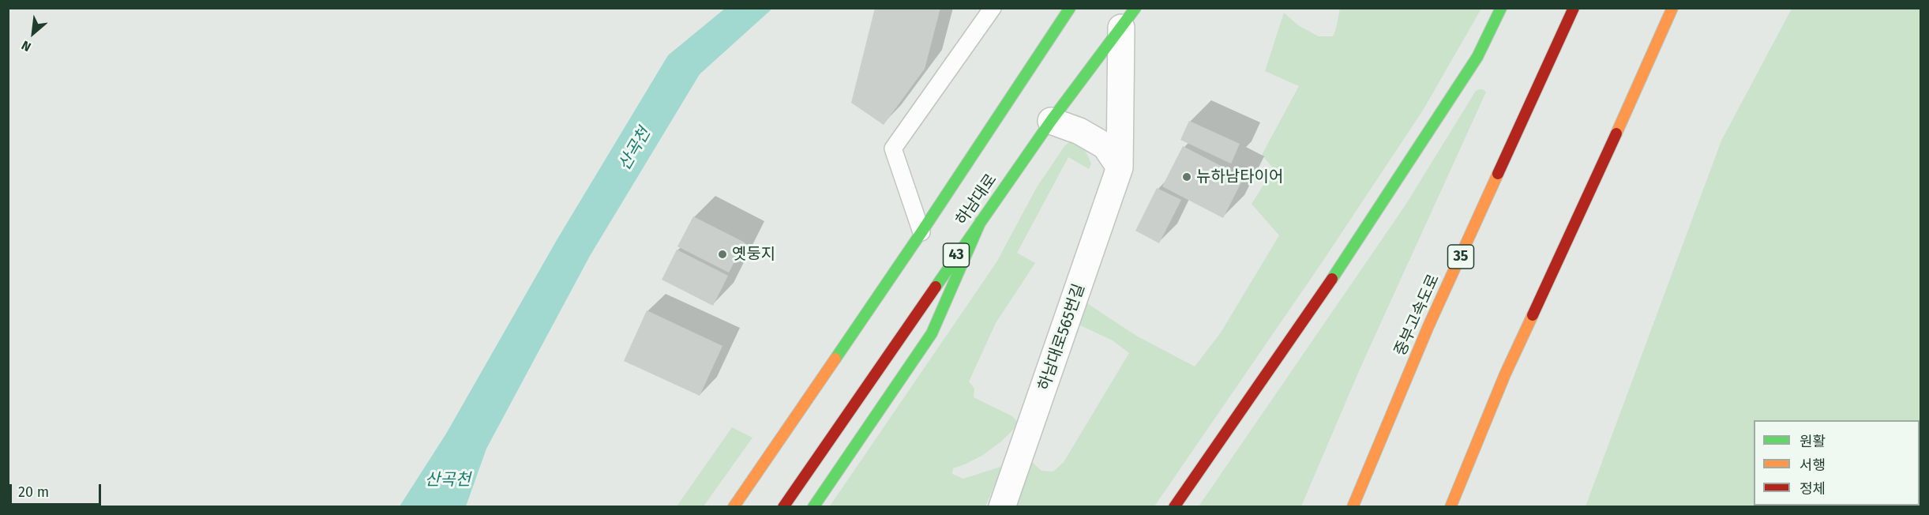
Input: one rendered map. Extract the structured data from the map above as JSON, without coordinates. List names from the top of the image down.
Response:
{
  "streets": {
    "main road": [
      "하남대로",
      "43",
      "35",
      "중부고속도로"
    ],
    "street": ["하남대로565번길"]
  },
  "crossings": [
    ["하남대로", "하남대로565번길"]
  ],
  "water": ["산곡천"],
  "places": ["뉴하남타이어", "옛둥지"],
  "legend": ["원활", "서행", "정체"],
  "scale_bar": "20 m",
  "north": "bottom left"
}
